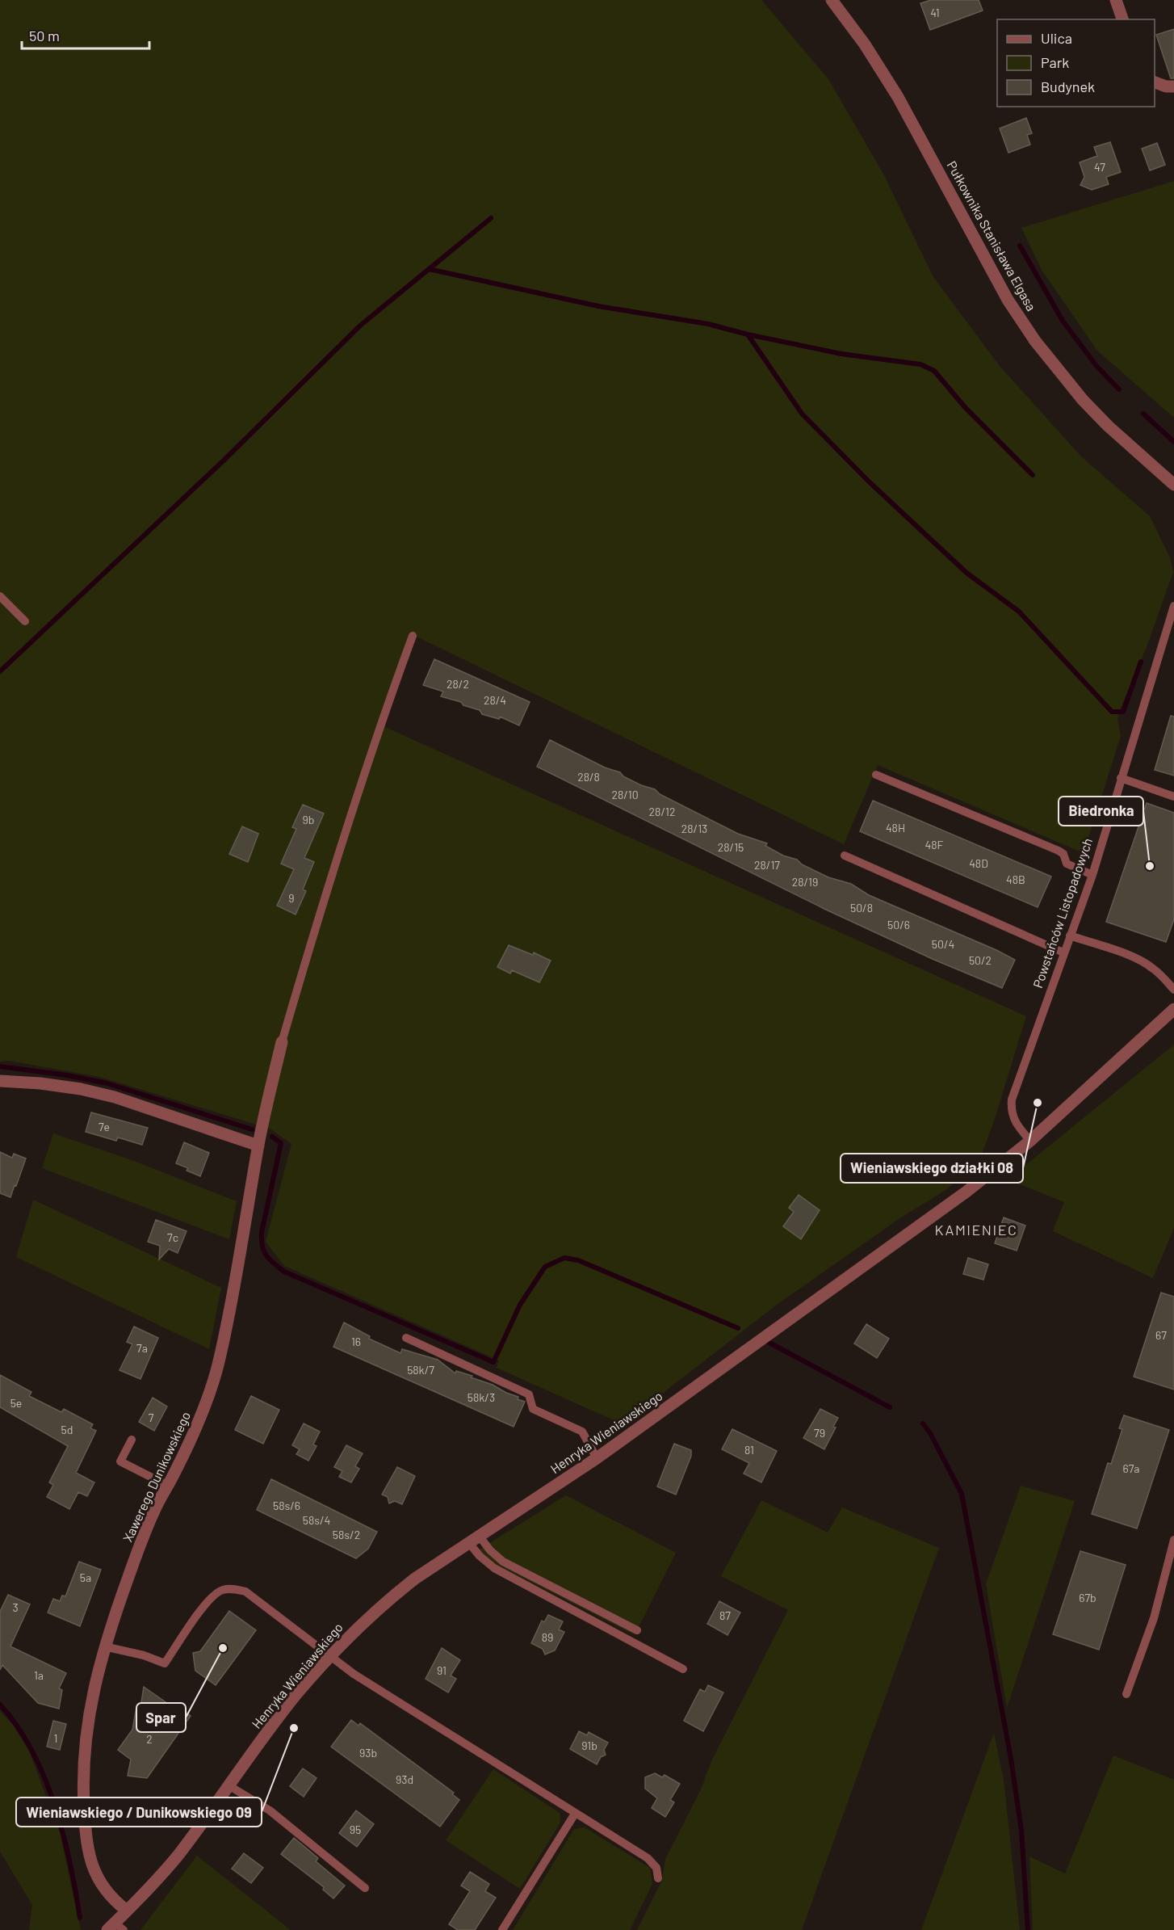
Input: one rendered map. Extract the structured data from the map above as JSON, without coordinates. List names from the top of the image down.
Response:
{
  "streets": {
    "street": ["Pułkownika Stanisława Elgasa", "Henryka Wieniawskiego", "Xawerego Dunikowskiego"],
    "lane": ["Powstańców Listopadowych"]
  },
  "crossings": [
    ["Powstańców Listopadowych", "Henryka Wieniawskiego"],
    ["Henryka Wieniawskiego", "Xawerego Dunikowskiego"]
  ],
  "districts": ["KAMIENIEC"],
  "places": [
    "Biedronka",
    "Wieniawskiego działki 08",
    "Spar",
    "Wieniawskiego / Dunikowskiego 09"
  ],
  "house_numbers": [
    "41",
    "47",
    "28/2",
    "28/4",
    "28/8",
    "28/10",
    "28/12",
    "9b",
    "48H",
    "28/13",
    "48F",
    "28/15",
    "48D",
    "28/17",
    "48B",
    "28/19",
    "9",
    "50/8",
    "50/6",
    "50/4",
    "50/2",
    "7e",
    "7c",
    "67",
    "16",
    "7a",
    "58k/7",
    "58k/3",
    "5e",
    "7",
    "5d",
    "79",
    "81",
    "67a",
    "58s/6",
    "58s/4",
    "58s/2",
    "5a",
    "67b",
    "3",
    "87",
    "89",
    "91",
    "1a",
    "1",
    "2",
    "91b",
    "93b",
    "93d",
    "95"
  ],
  "legend": ["Ulica", "Park", "Budynek"],
  "scale_bar": "50 m"
}
